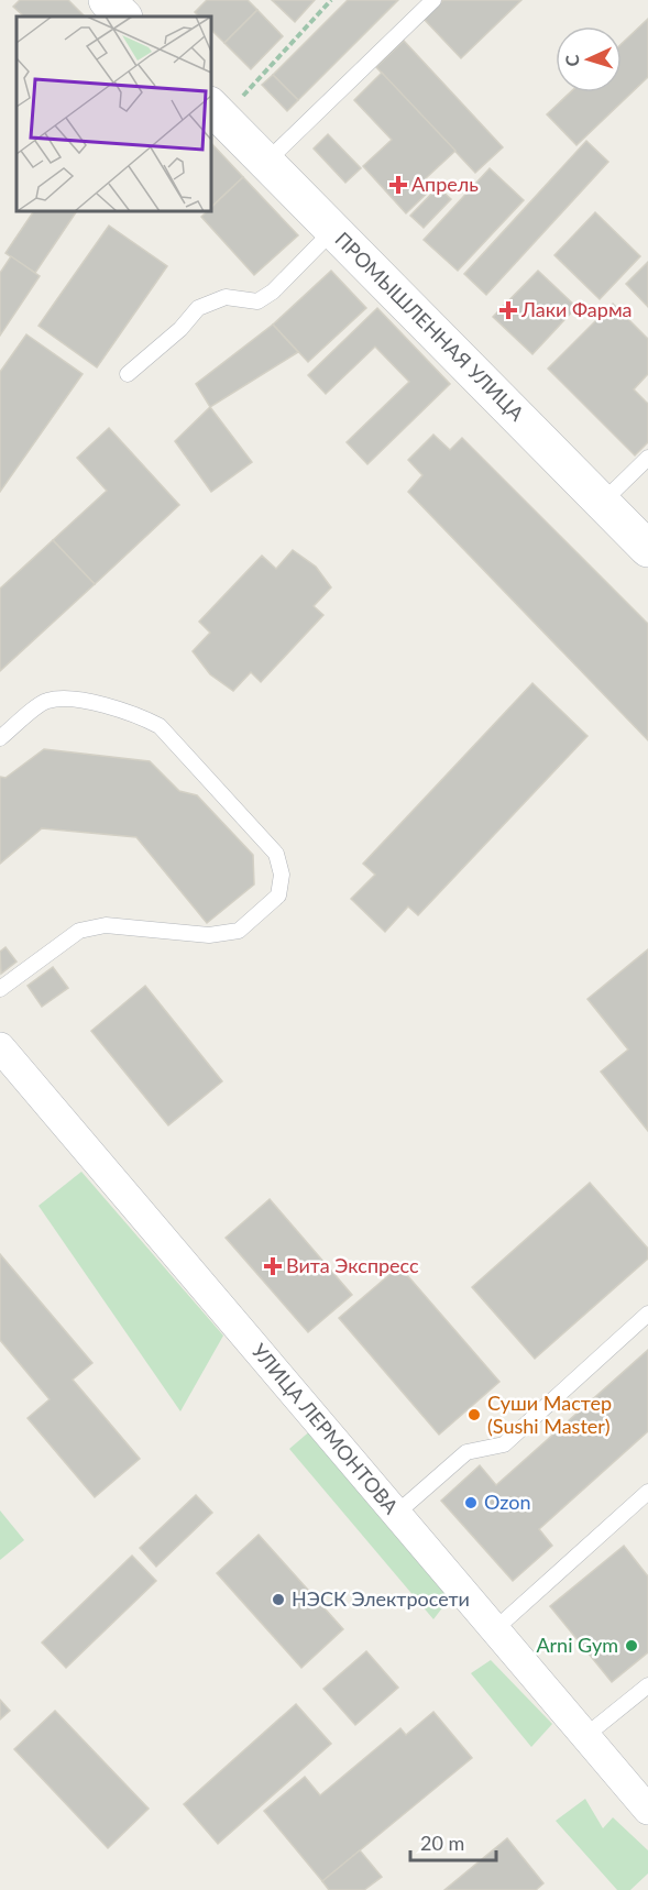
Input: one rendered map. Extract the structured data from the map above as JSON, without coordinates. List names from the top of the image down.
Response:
{
  "streets": {
    "street": ["ПРОМЫШЛЕННАЯ УЛИЦА", "УЛИЦА ЛЕРМОНТОВА"]
  },
  "places": {
    "health": ["Апрель", "Лаки Фарма", "Вита Экспресс"],
    "other": [
      "Суши Мастер (Sushi Master)",
      "Ozon",
      "НЭСК Электросети",
      "Arni Gym"
    ]
  },
  "scale_bar": "20 m",
  "north": "left"
}
